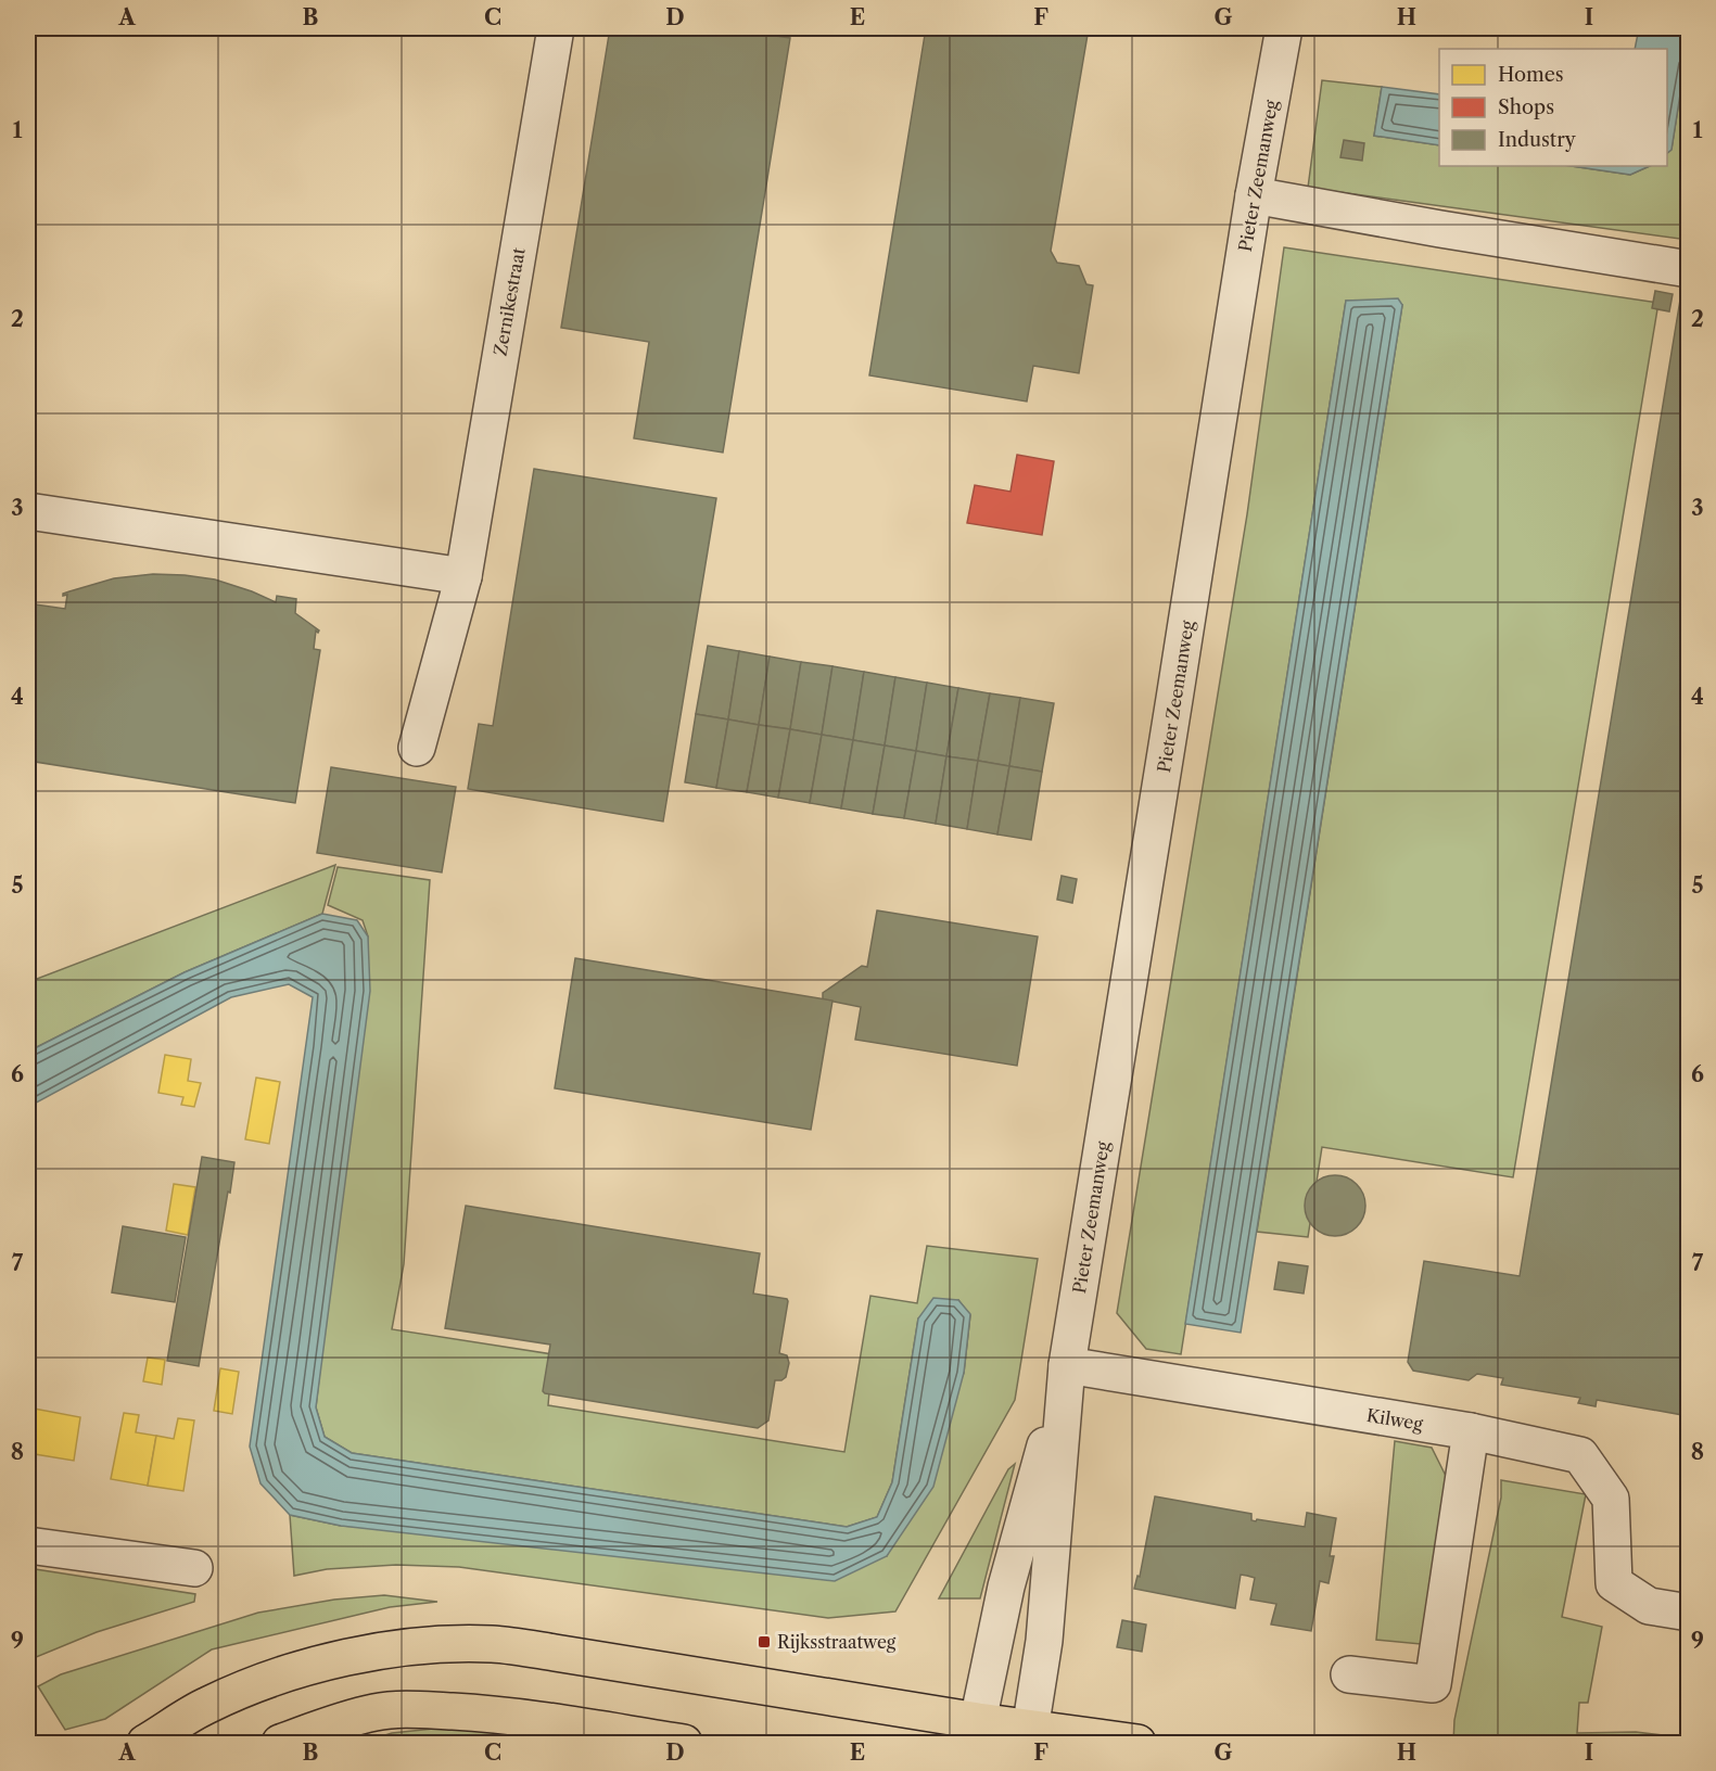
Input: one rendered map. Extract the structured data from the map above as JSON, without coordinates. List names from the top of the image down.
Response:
{
  "streets": {
    "street": ["Pieter Zeemanweg", "Zernikestraat", "Kilweg"]
  },
  "crossings": [
    ["Pieter Zeemanweg", "Kilweg"]
  ],
  "places": {
    "transit": ["Rijksstraatweg"]
  },
  "legend": ["Homes", "Shops", "Industry"],
  "grid": {
    "columns": [
      "A",
      "B",
      "C",
      "D",
      "E",
      "F",
      "G",
      "H",
      "I"
    ],
    "rows": [
      "1",
      "2",
      "3",
      "4",
      "5",
      "6",
      "7",
      "8",
      "9"
    ]
  }
}
